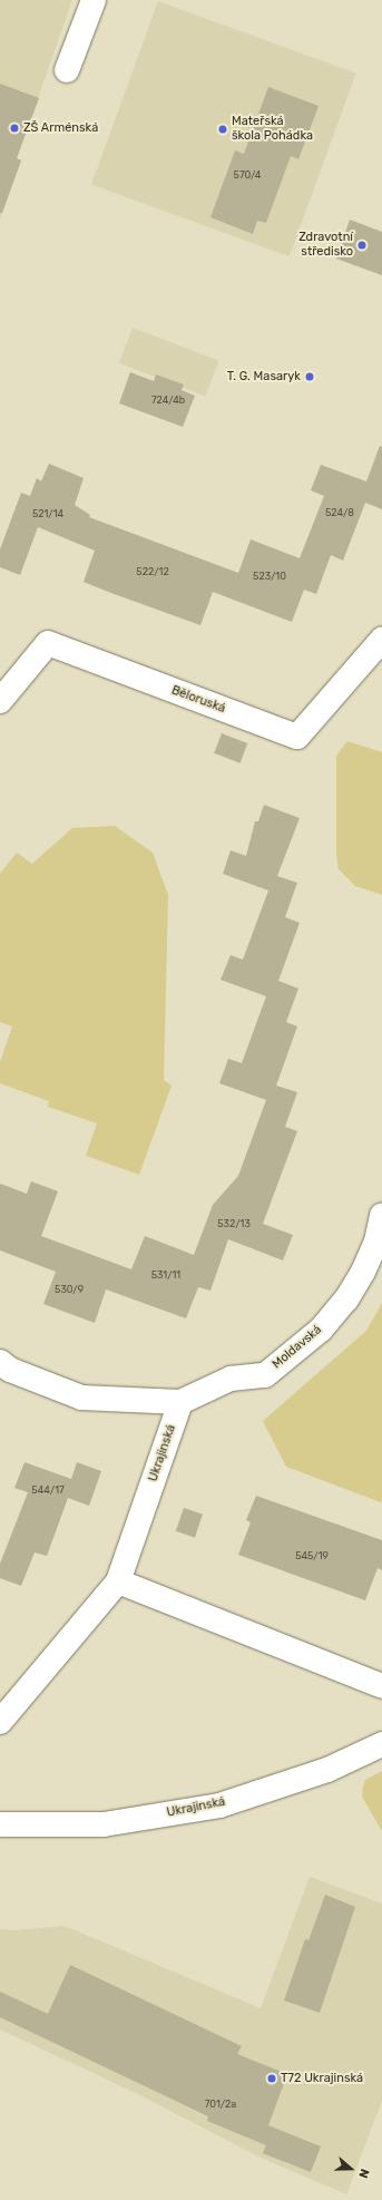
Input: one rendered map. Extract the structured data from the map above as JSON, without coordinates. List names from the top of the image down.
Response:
{
  "streets": {
    "street": ["Běloruská", "Moldavská", "Ukrajinská"]
  },
  "crossings": [
    ["Moldavská", "Ukrajinská"]
  ],
  "places": [
    "ZŠ Arménská",
    "Mateřská škola Pohádka",
    "Zdravotní středisko",
    "T. G. Masaryk",
    "T72 Ukrajinská"
  ],
  "house_numbers": [
    "570/4",
    "724/4b",
    "524/8",
    "521/14",
    "522/12",
    "523/10",
    "532/13",
    "531/11",
    "530/9",
    "544/17",
    "545/19",
    "701/2a"
  ],
  "north": "right"
}
